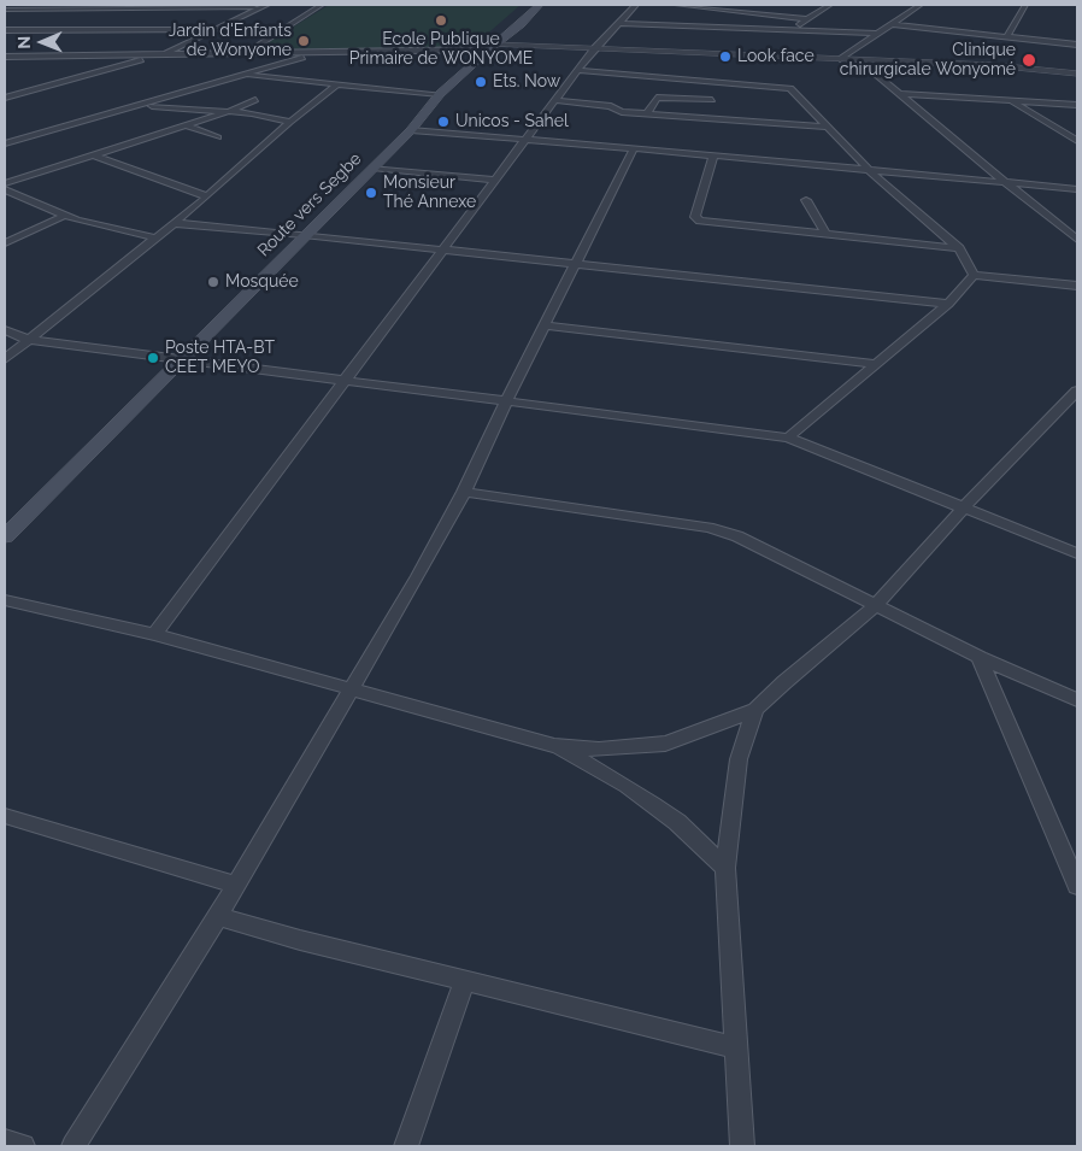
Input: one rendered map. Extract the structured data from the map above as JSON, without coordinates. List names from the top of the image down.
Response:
{
  "streets": {
    "main road": ["Route vers Segbe"]
  },
  "places": [
    "Ecole Publique Primaire de WONYOME",
    "Jardin d'Enfants de Wonyome",
    "Look face",
    "Clinique chirurgicale Wonyomé",
    "Ets. Now",
    "Unicos - Sahel",
    "Monsieur Thé Annexe",
    "Mosquée",
    "Poste HTA-BT CEET MEYO"
  ],
  "north": "left"
}
